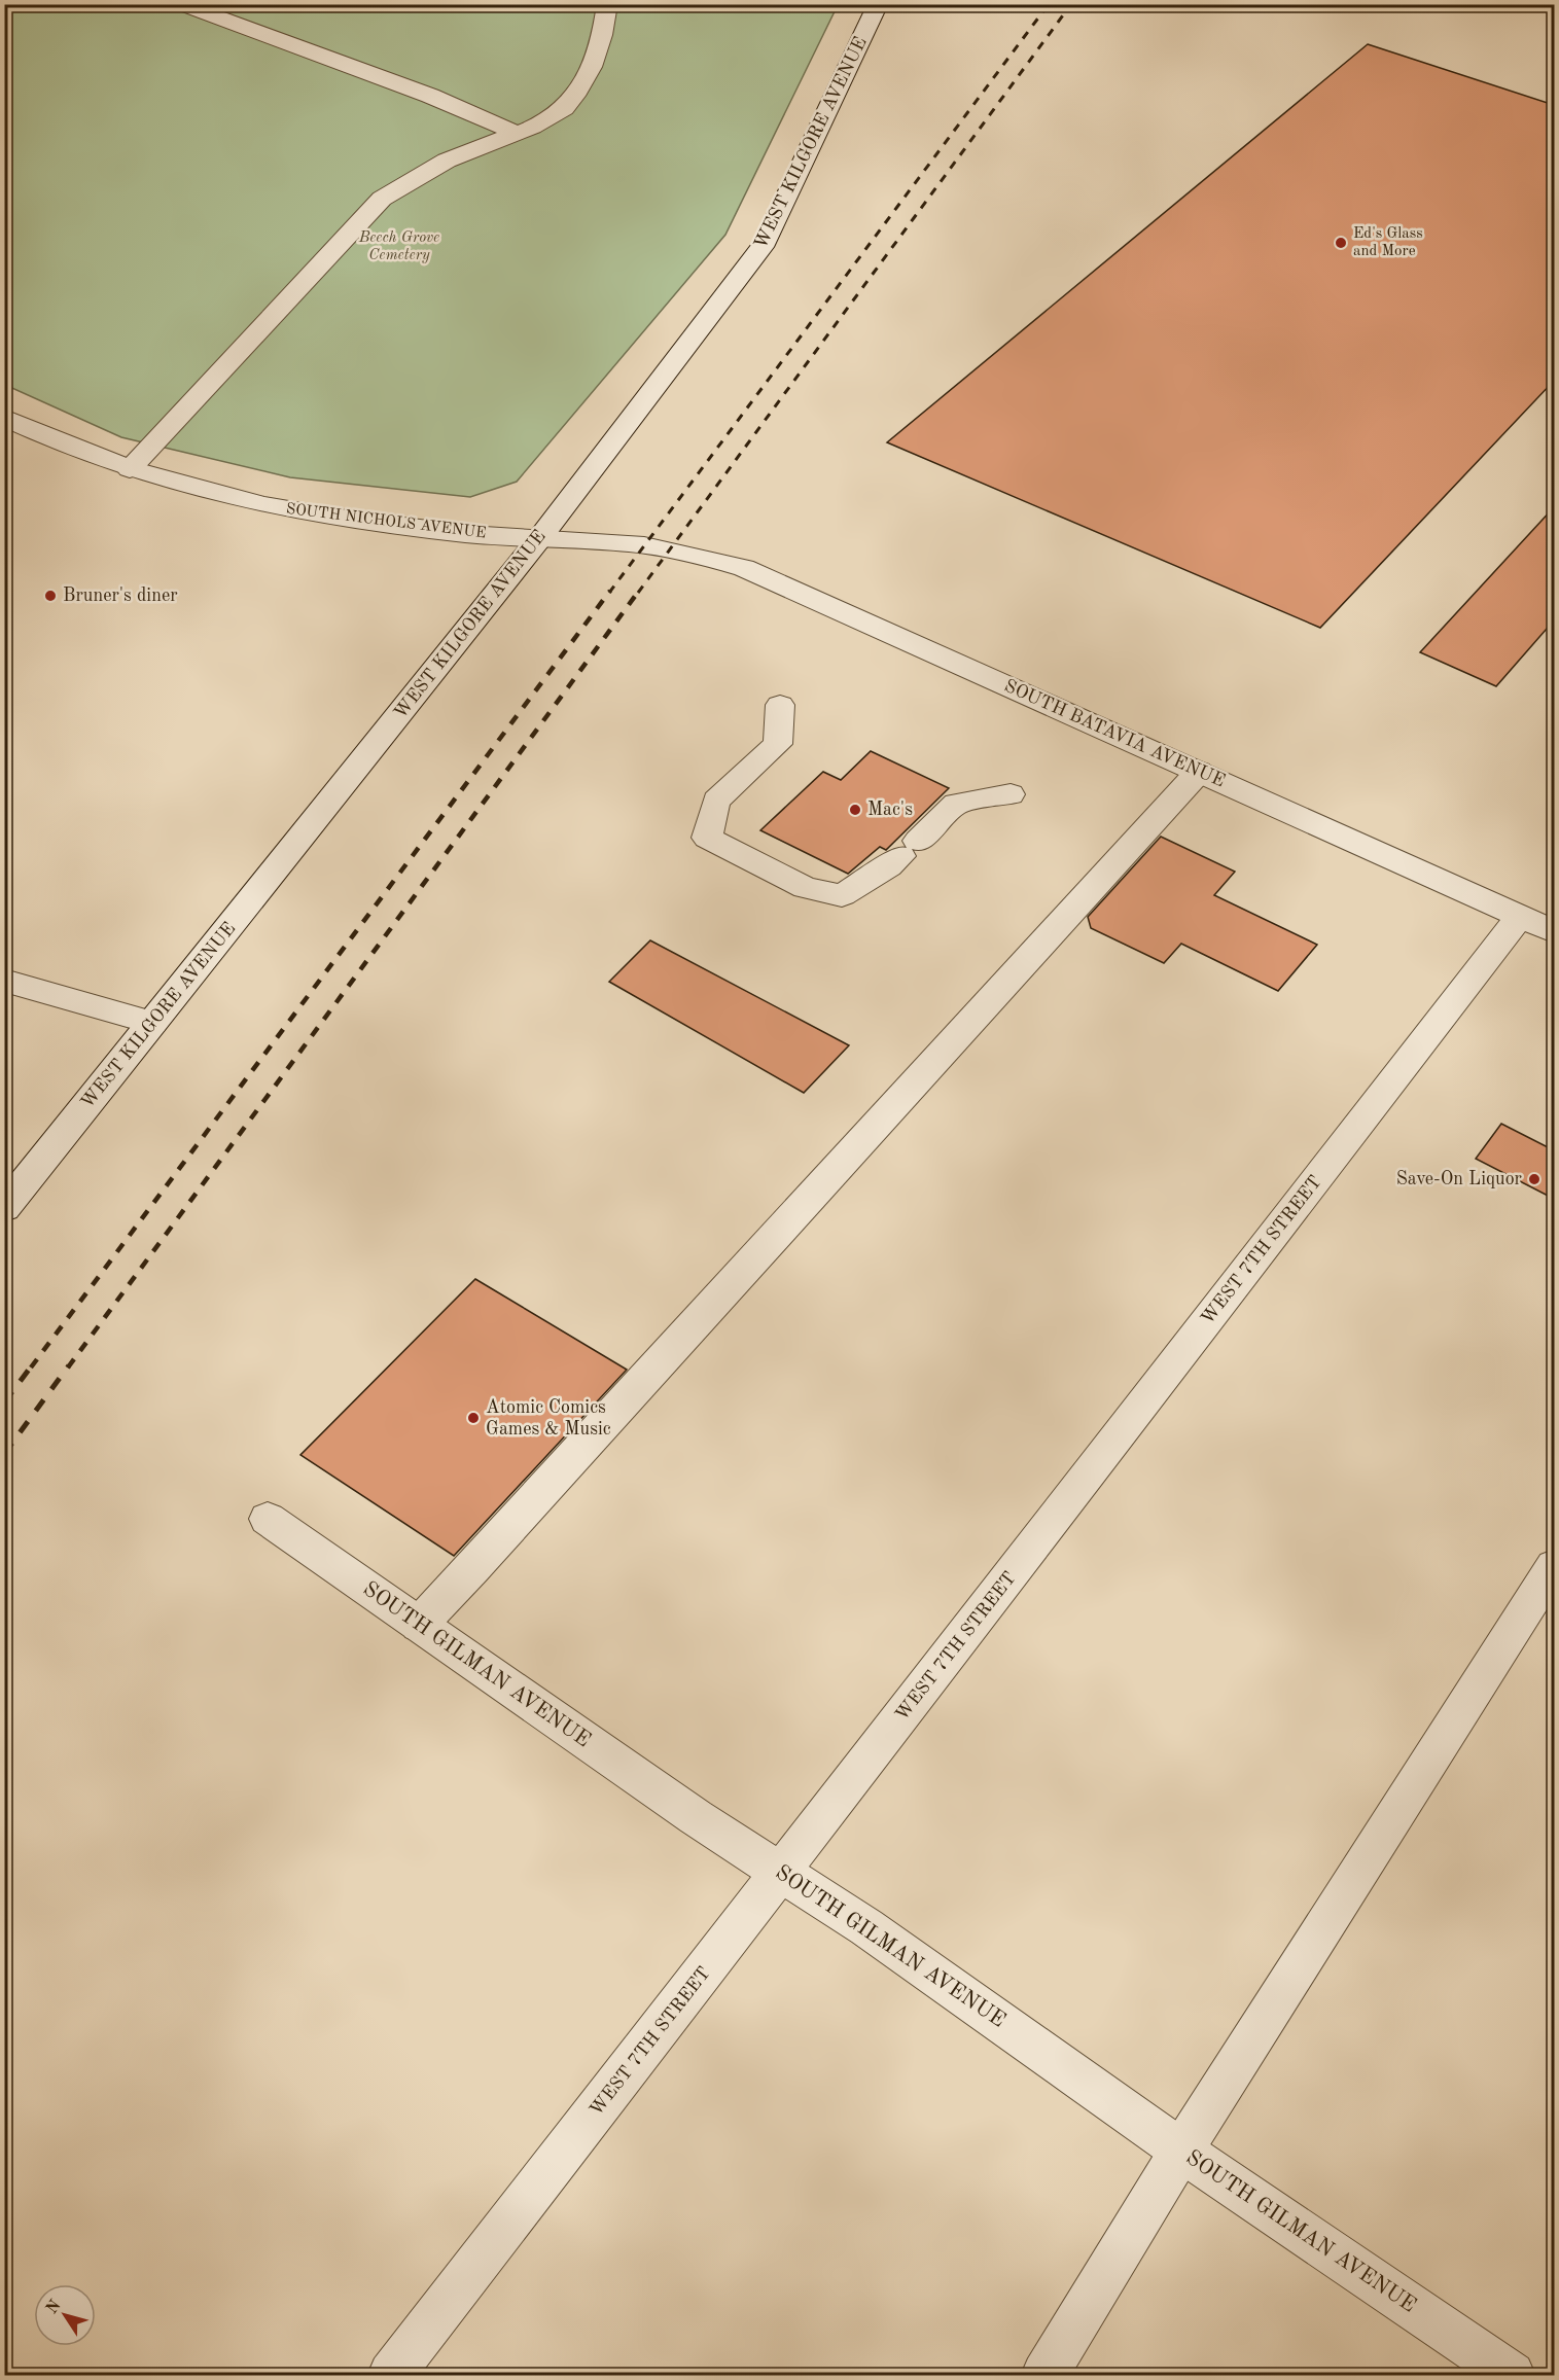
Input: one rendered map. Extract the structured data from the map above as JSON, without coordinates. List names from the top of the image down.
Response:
{
  "streets": {
    "street": [
      "WEST KILGORE AVENUE",
      "SOUTH NICHOLS AVENUE",
      "SOUTH BATAVIA AVENUE",
      "WEST 7TH STREET",
      "SOUTH GILMAN AVENUE"
    ]
  },
  "crossings": [
    ["WEST KILGORE AVENUE", "SOUTH NICHOLS AVENUE"],
    ["SOUTH NICHOLS AVENUE", "SOUTH BATAVIA AVENUE"],
    ["SOUTH BATAVIA AVENUE", "WEST 7TH STREET"],
    ["WEST 7TH STREET", "SOUTH GILMAN AVENUE"]
  ],
  "parks": ["Beech Grove Cemetery"],
  "places": [
    "Ed's Glass and More",
    "Bruner's diner",
    "Mac's",
    "Save-On Liquor",
    "Atomic Comics Games & Music"
  ],
  "north": "top left"
}
